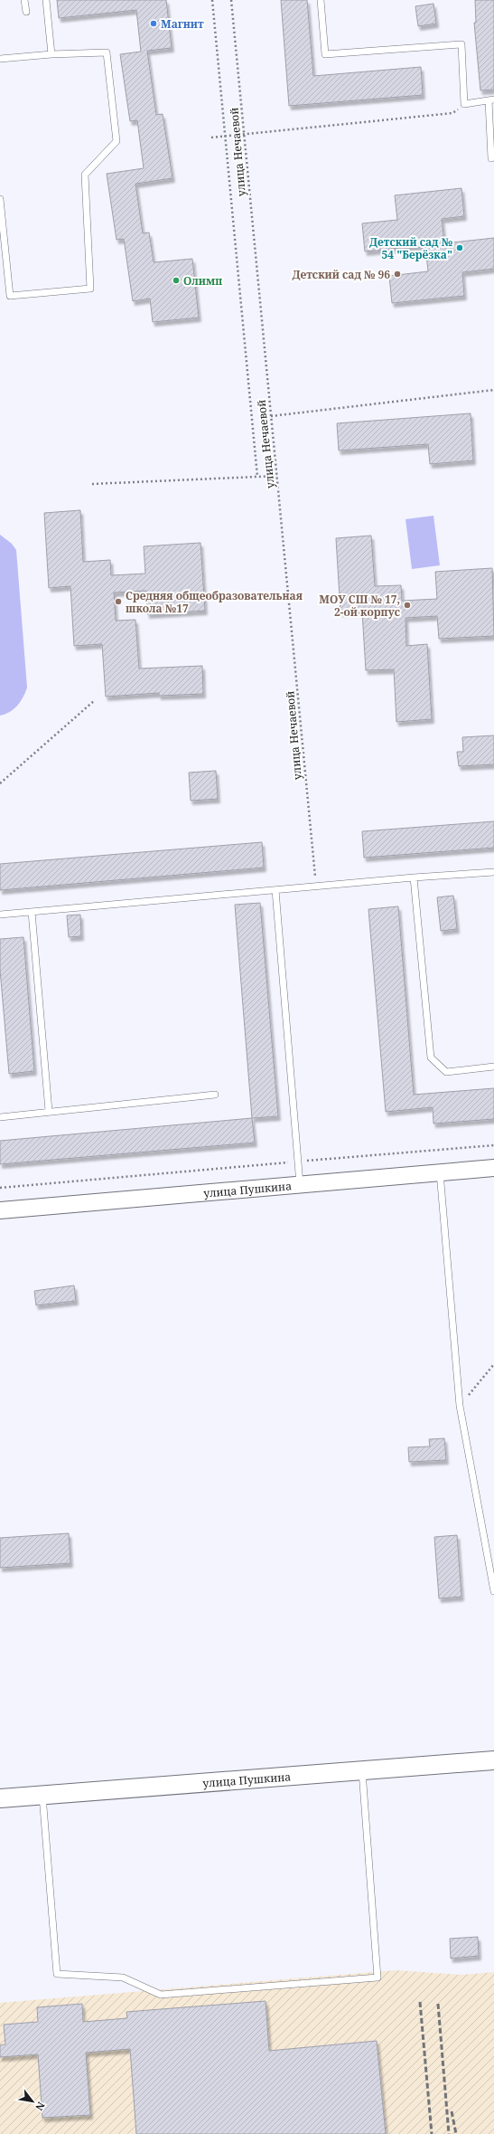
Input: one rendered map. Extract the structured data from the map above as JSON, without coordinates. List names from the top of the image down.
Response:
{
  "streets": {
    "main road": ["улица Пушкина"],
    "path": ["улица Нечаевой"]
  },
  "places": [
    "Магнит",
    "Детский сад № 54 \"Берёзка\"",
    "Детский сад № 96",
    "Олимп",
    "Средняя общеобразовательная школа №17",
    "МОУ СШ № 17, 2-ой корпус"
  ],
  "north": "bottom right"
}
